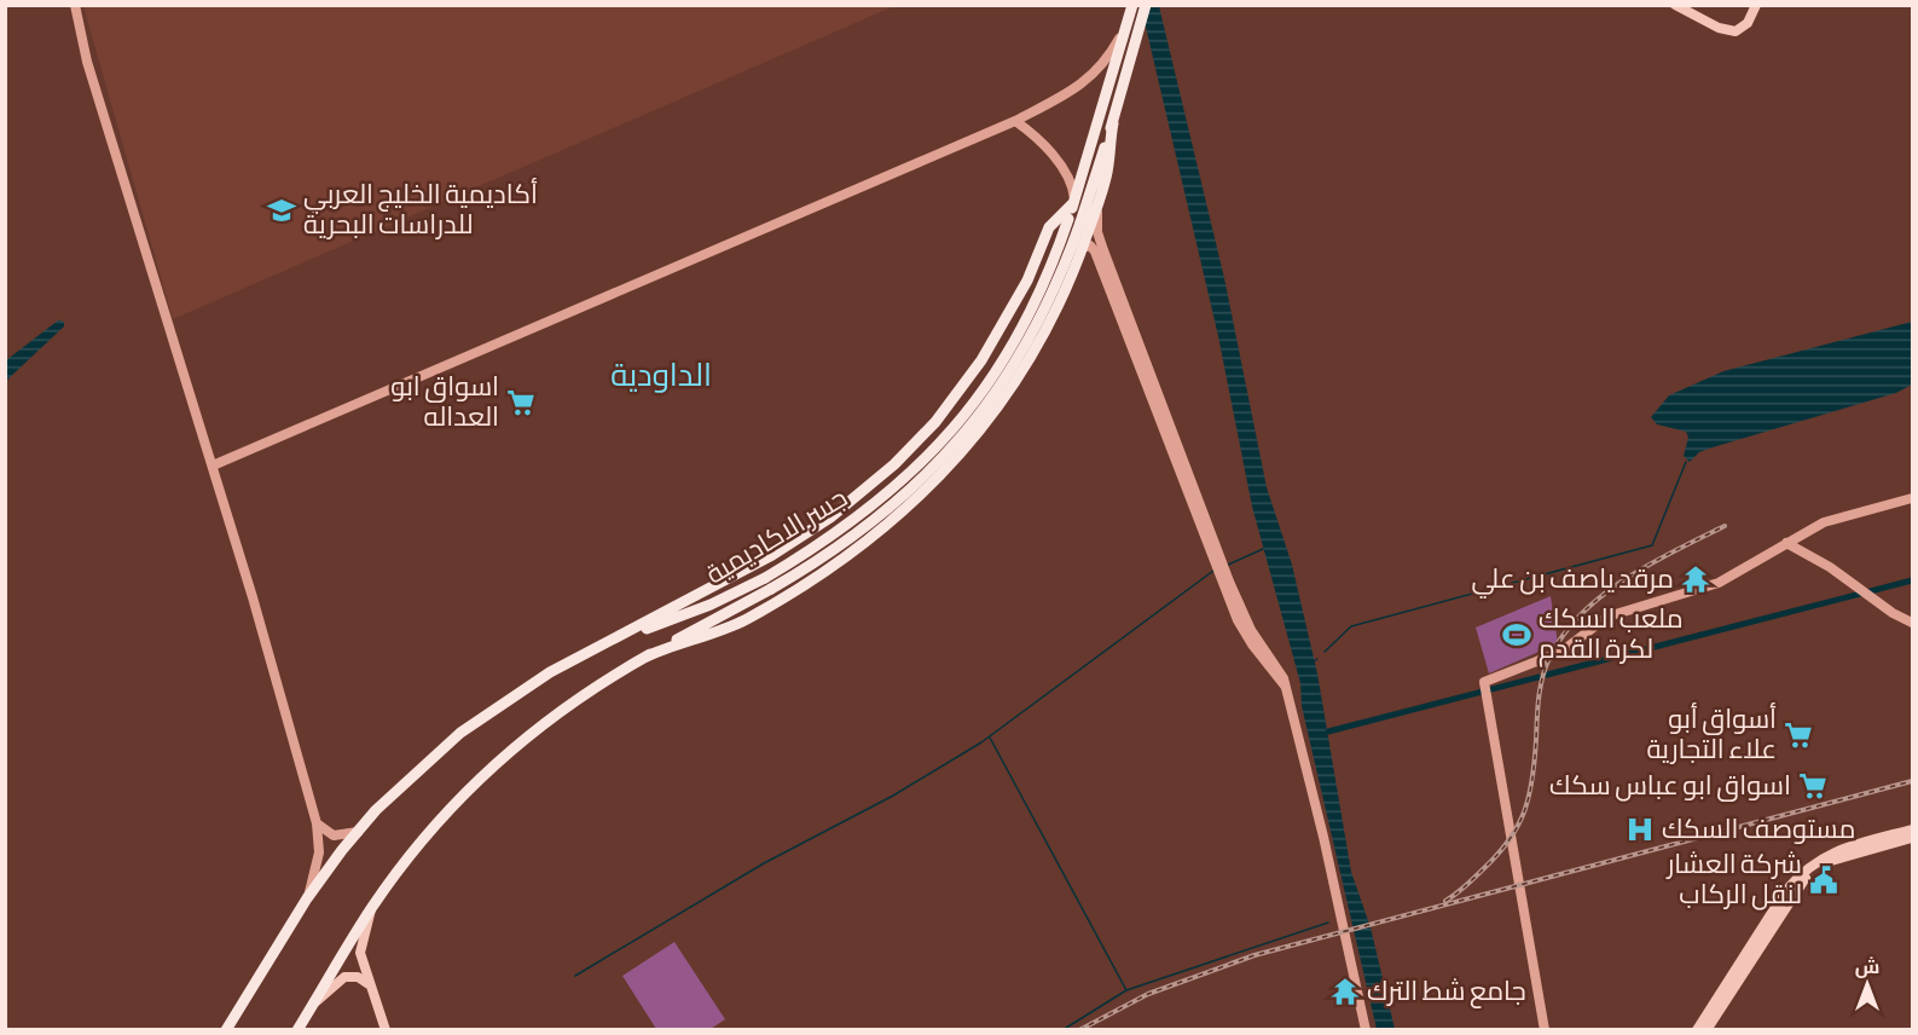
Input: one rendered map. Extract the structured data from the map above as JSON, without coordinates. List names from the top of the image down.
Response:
{
  "streets": {
    "highway": ["جسر الاكاديمية"]
  },
  "districts": ["الداودية"],
  "places": {
    "school or university": ["أكاديمية الخليج العربي للدراسات البحرية"],
    "supermarket": ["اسواق ابو العداله", "أسواق أبو علاء التجارية", "اسواق ابو عباس سكك"],
    "temple": ["مرقد ياصف بن علي", "جامع شط الترك"],
    "sports": ["ملعب السكك لكرة القدم"],
    "hospital": ["مستوصف السكك"],
    "public building": ["شركة العشار لنقل الركاب"]
  },
  "north": "top"
}
